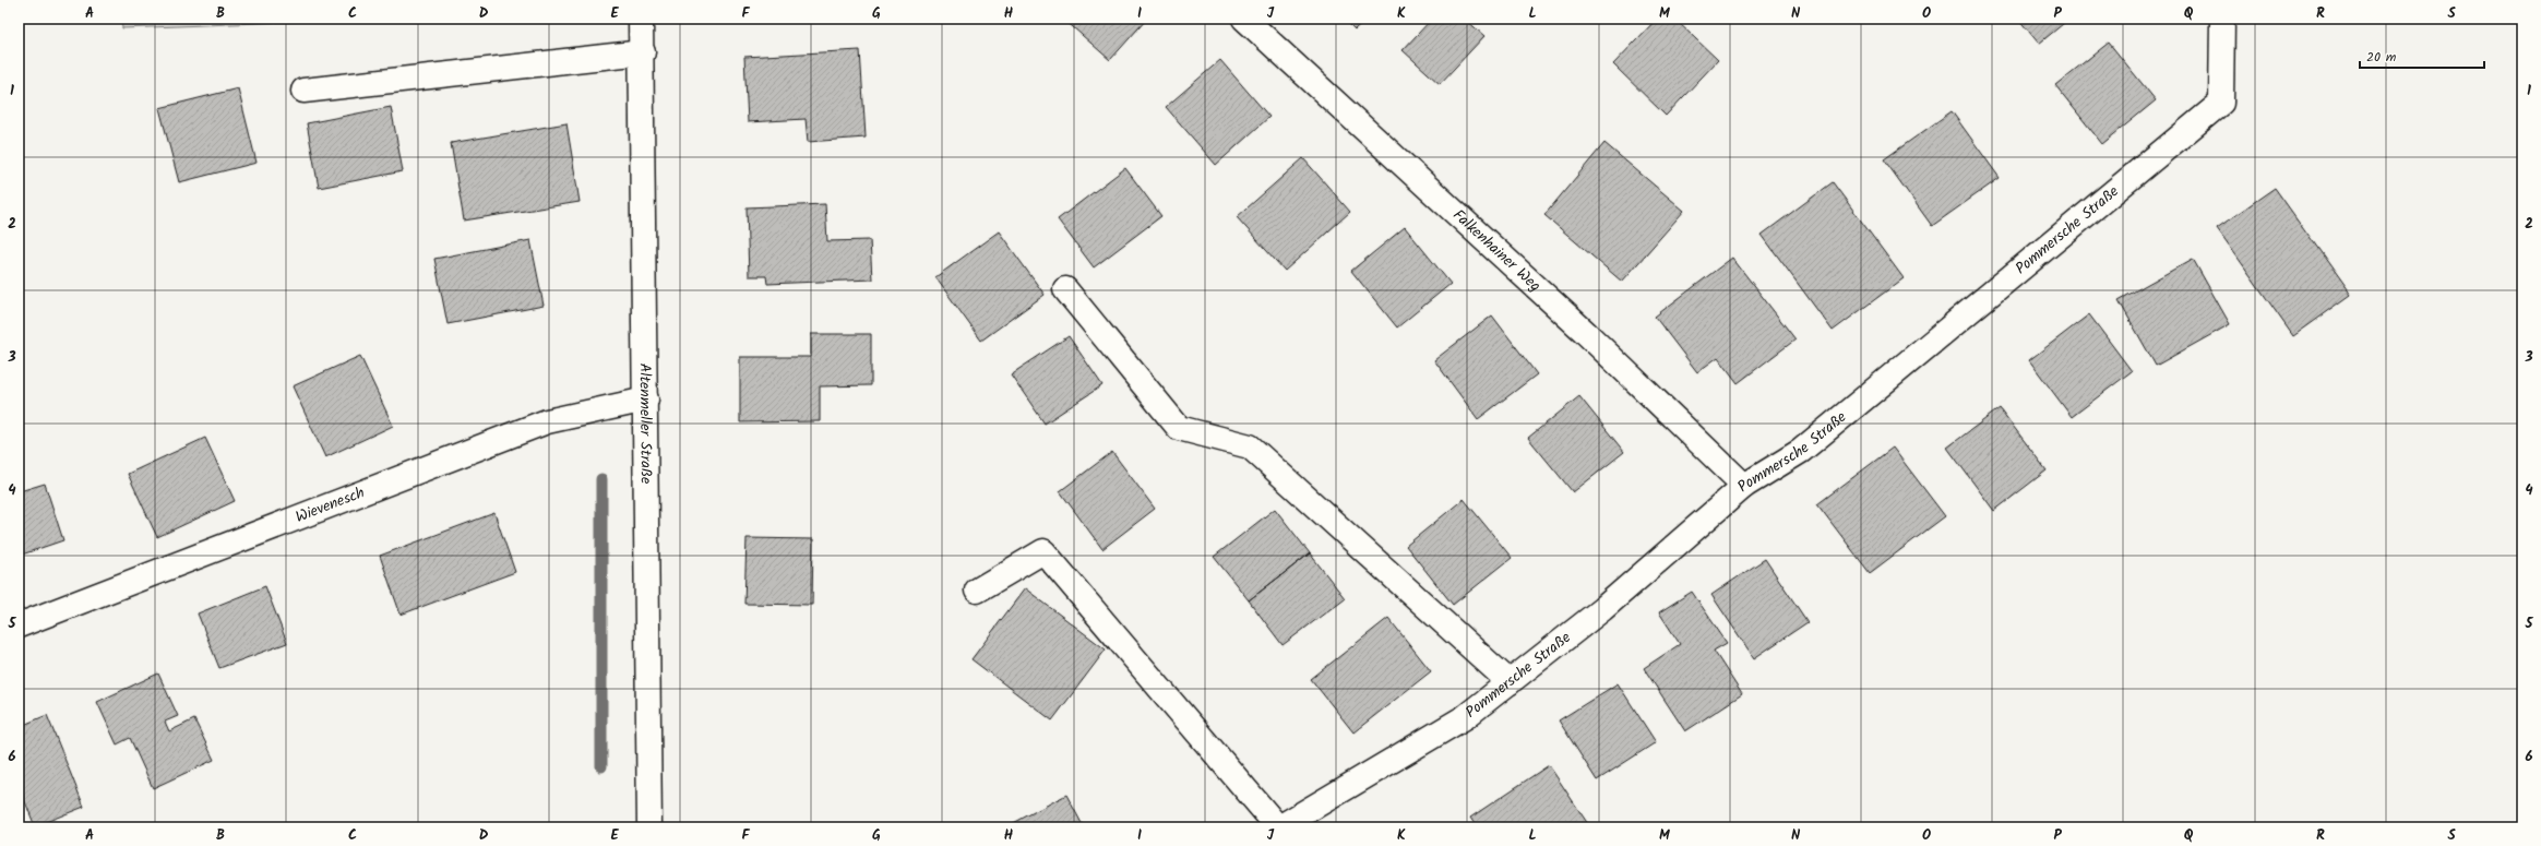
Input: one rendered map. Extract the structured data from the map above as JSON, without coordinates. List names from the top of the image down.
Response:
{
  "streets": {
    "street": [
      "Pommersche Straße",
      "Falkenhainer Weg",
      "Altenmeller Straße",
      "Wievenesch"
    ]
  },
  "crossings": [
    ["Pommersche Straße", "Falkenhainer Weg"],
    ["Altenmeller Straße", "Wievenesch"]
  ],
  "scale_bar": "20 m",
  "grid": {
    "columns": [
      "A",
      "B",
      "C",
      "D",
      "E",
      "F",
      "G",
      "H",
      "I",
      "J",
      "K",
      "L",
      "M",
      "N",
      "O",
      "P",
      "Q",
      "R",
      "S"
    ],
    "rows": [
      "1",
      "2",
      "3",
      "4",
      "5",
      "6"
    ]
  }
}
